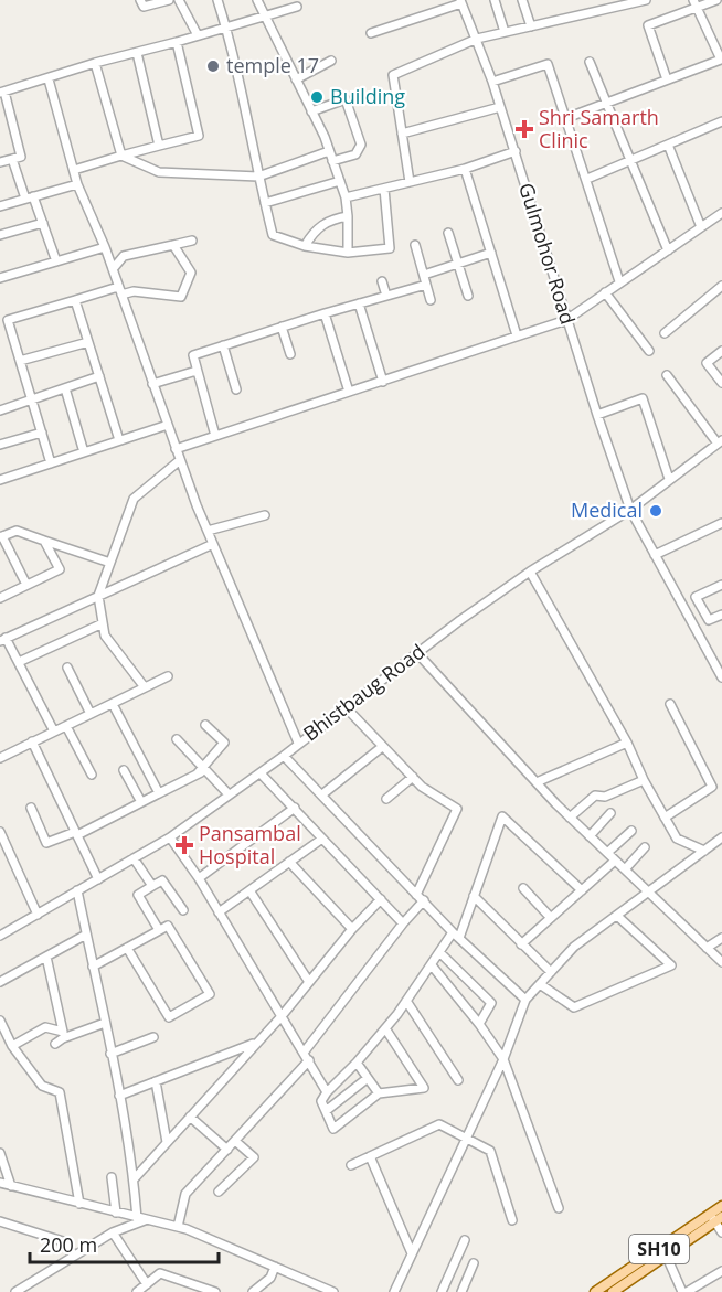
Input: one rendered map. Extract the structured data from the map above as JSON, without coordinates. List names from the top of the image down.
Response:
{
  "streets": {
    "main road": ["SH10"],
    "street": ["Gulmohor Road", "Bhistbaug Road"]
  },
  "crossings": [
    ["Gulmohor Road", "Bhistbaug Road"]
  ],
  "places": {
    "other": ["temple 17", "Building", "Medical"],
    "health": ["Shri Samarth Clinic", "Pansambal Hospital"]
  },
  "scale_bar": "200 m"
}
